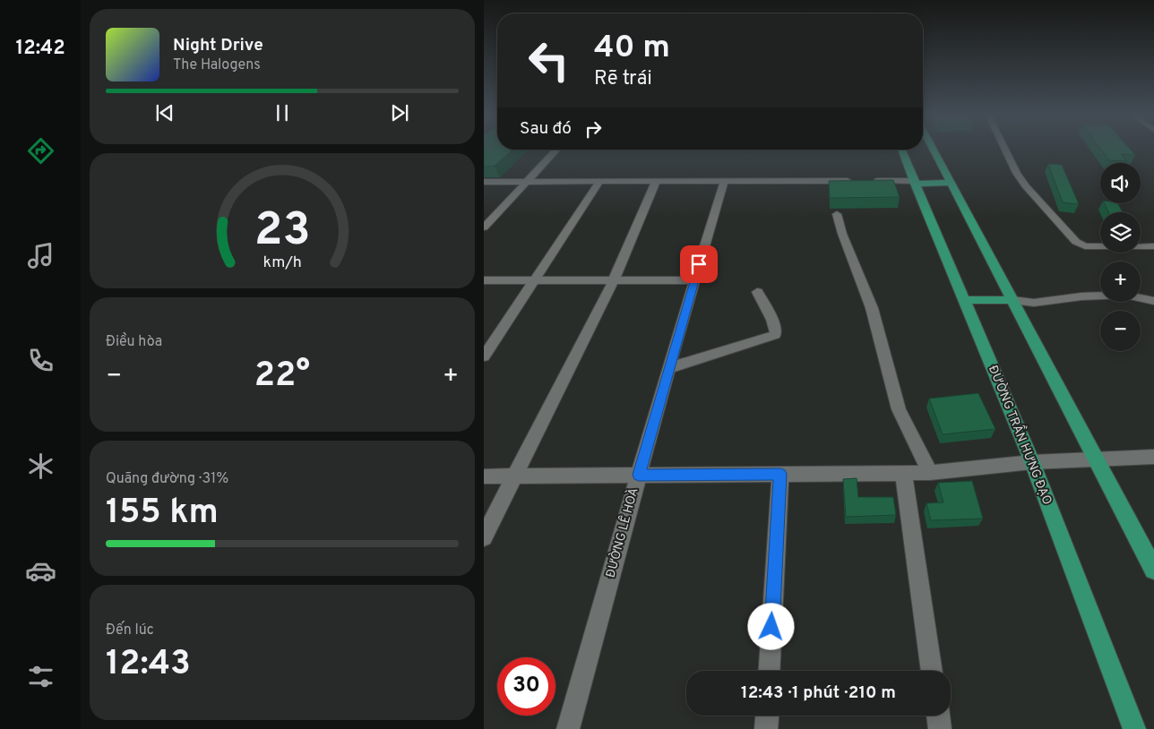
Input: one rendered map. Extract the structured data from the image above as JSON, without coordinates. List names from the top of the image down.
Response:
{
  "streets": {
    "main road": ["ĐƯỜNG TRẦN HƯNG ĐẠO"],
    "street": ["ĐƯỜNG LÊ HOÀ"]
  },
  "page": {
    "tabs": "12:42",
    "turn": ["40 m", "Rẽ trái"],
    "song": ["Night Drive", "The Halogens"],
    "then": "Sau đó",
    "map_buttons": ["+", "−"],
    "tile": [
      "Điều hòa",
      ["Quãng đường · 31%", "155 km"],
      ["Đến lúc", "12:43"]
    ],
    "heat": ["−", "22°", "+"],
    "limit": "30",
    "trip": "12:43 · 1 phút · 210 m",
    "gauge": ["23", "km/h"]
  }
}
